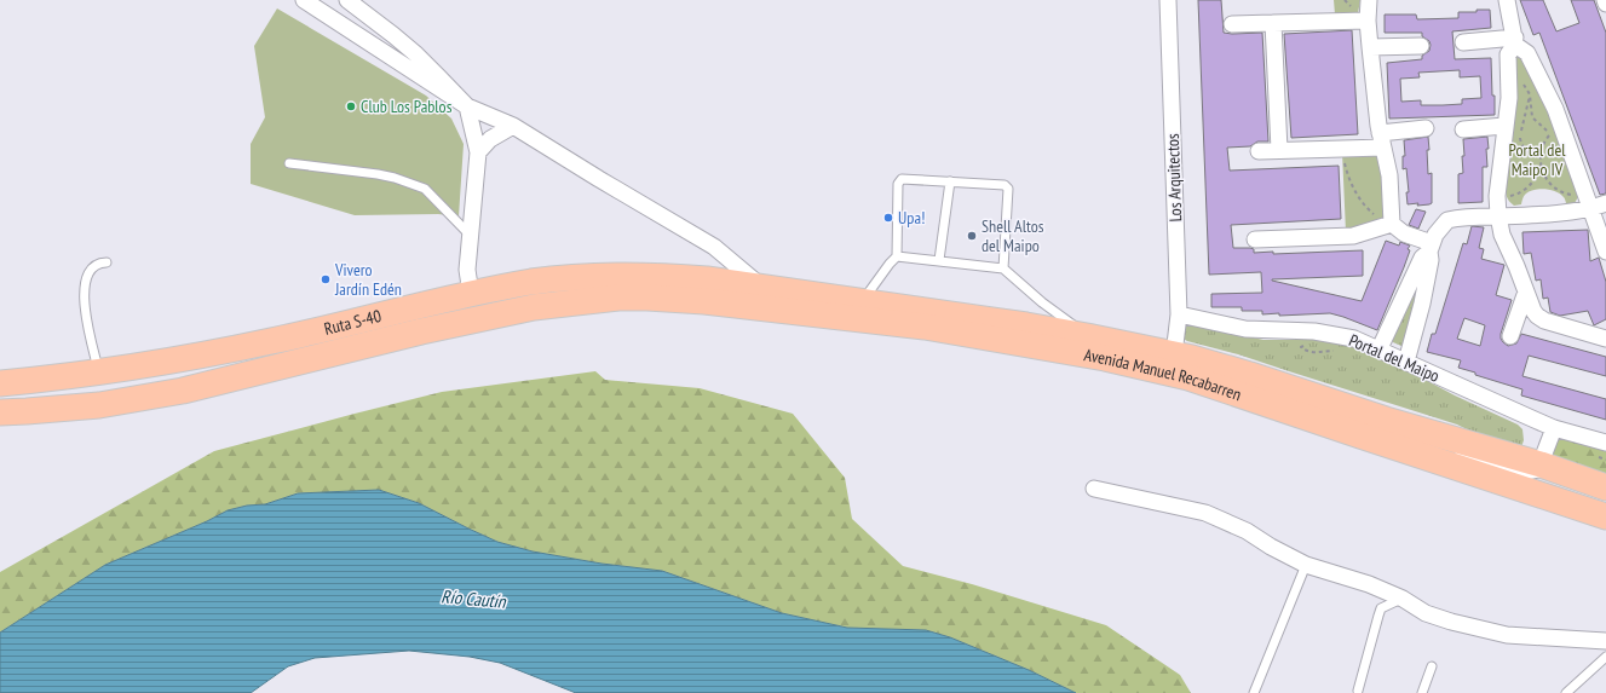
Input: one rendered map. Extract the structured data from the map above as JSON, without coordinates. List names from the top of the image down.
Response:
{
  "streets": {
    "main road": ["Ruta S-40", "Avenida Manuel Recabarren"],
    "street": ["Los Arquitectos", "Portal del Maipo"]
  },
  "crossings": [
    ["Los Arquitectos", "Portal del Maipo"],
    ["Los Arquitectos", "Avenida Manuel Recabarren"],
    ["Ruta S-40", "Avenida Manuel Recabarren"]
  ],
  "water": ["Río Cautín"],
  "parks": ["Portal del Maipo IV"],
  "places": [
    "Club Los Pablos",
    "Upa!",
    "Shell Altos del Maipo",
    "Vivero Jardín Edén"
  ]
}
